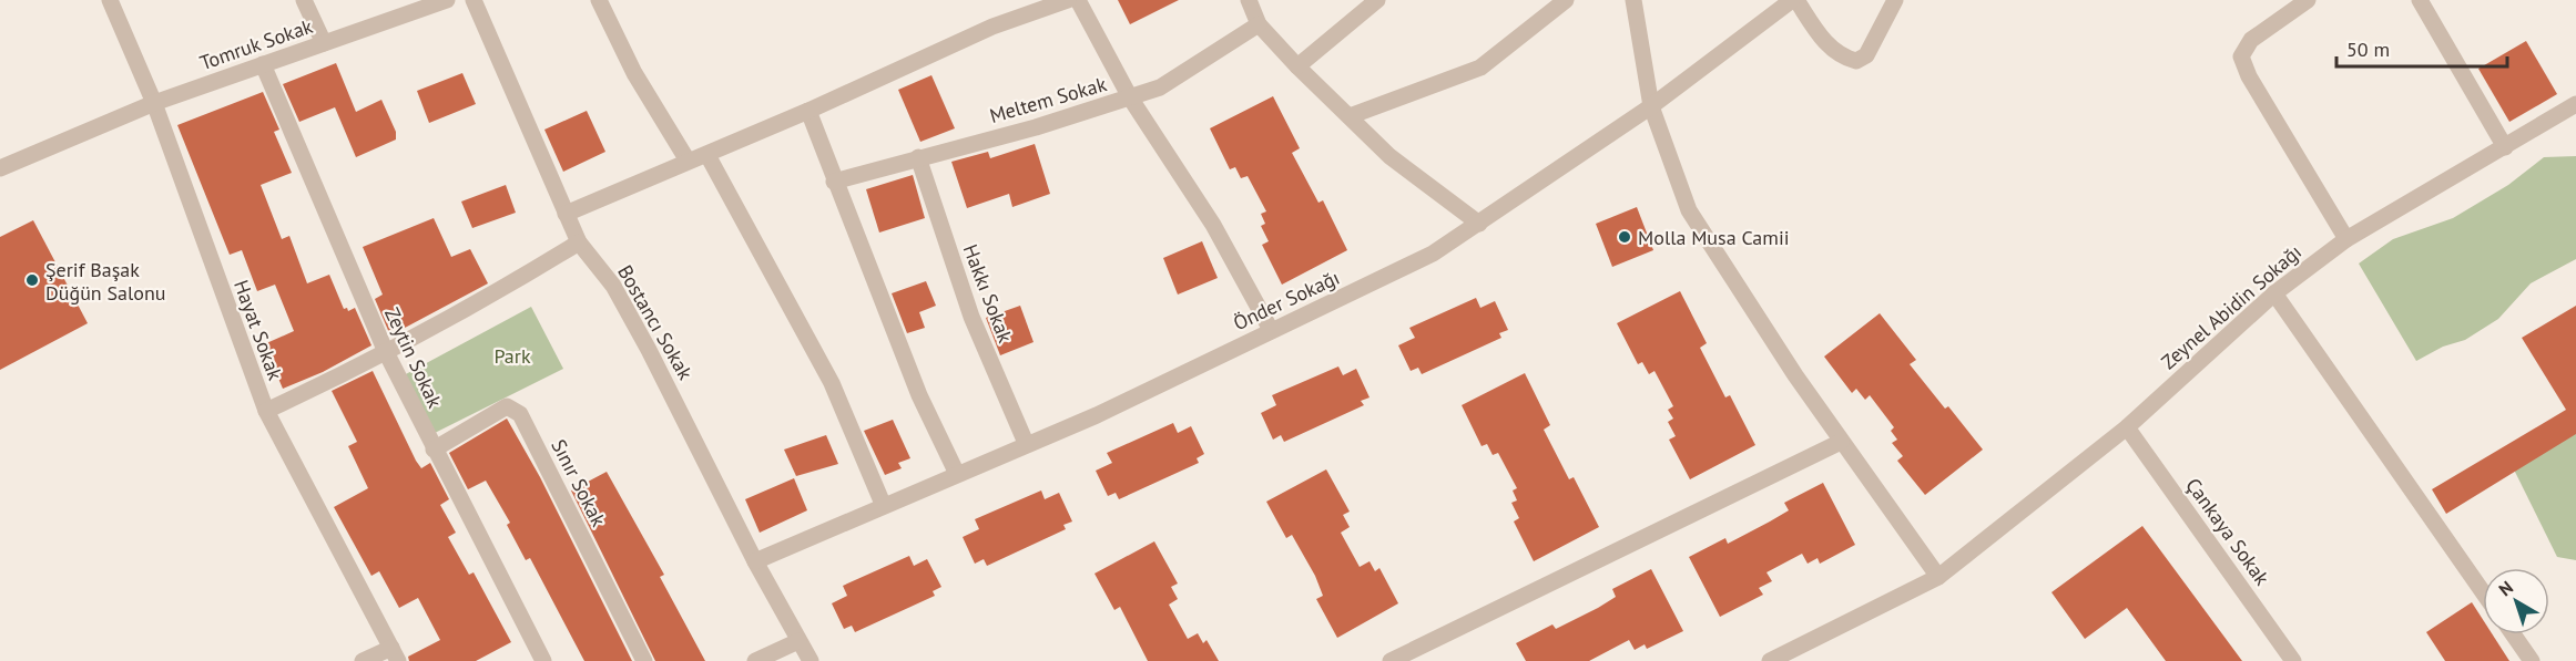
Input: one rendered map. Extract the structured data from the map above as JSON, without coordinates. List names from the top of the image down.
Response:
{
  "streets": {
    "street": [
      "Tomruk Sokak",
      "Meltem Sokak",
      "Hakkı Sokak",
      "Önder Sokağı",
      "Zeynel Abidin Sokağı",
      "Bostancı Sokak",
      "Hayat Sokak",
      "Zeytin Sokak",
      "Sınır Sokak",
      "Çankaya Sokak"
    ]
  },
  "crossings": [
    ["Tomruk Sokak", "Hayat Sokak"],
    ["Tomruk Sokak", "Zeytin Sokak"],
    ["Meltem Sokak", "Hakkı Sokak"],
    ["Hakkı Sokak", "Önder Sokağı"],
    ["Önder Sokağı", "Bostancı Sokak"],
    ["Zeynel Abidin Sokağı", "Çankaya Sokak"],
    ["Zeytin Sokak", "Sınır Sokak"]
  ],
  "parks": ["Park"],
  "places": ["Molla Musa Camii", "Şerif Başak Düğün Salonu"],
  "scale_bar": "50 m",
  "north": "top left"
}
